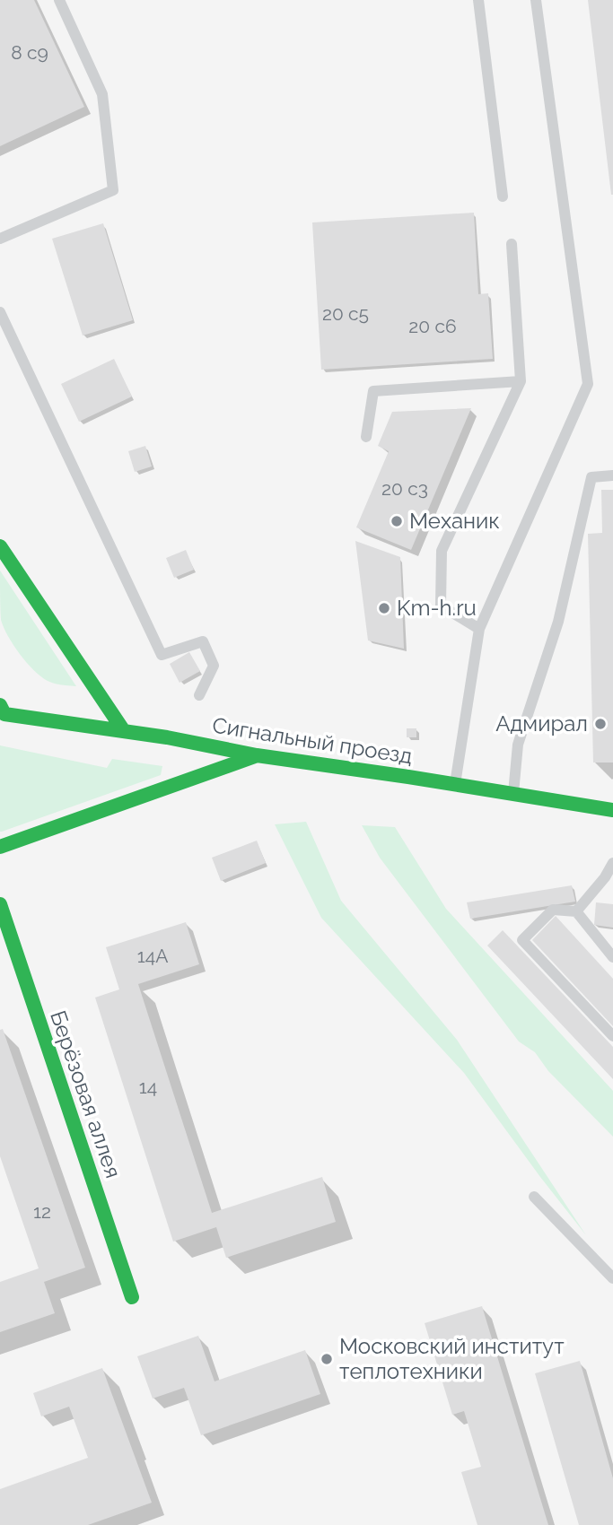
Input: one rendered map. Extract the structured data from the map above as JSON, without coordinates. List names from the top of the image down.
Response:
{
  "streets": {
    "main road": ["Сигнальный проезд", "Берёзовая аллея"]
  },
  "places": [
    "Механик",
    "Km-h.ru",
    "Адмирал",
    "Московский институт теплотехники"
  ],
  "house_numbers": [
    "8 с9",
    "20 с5",
    "20 с6",
    "20 с3",
    "14А",
    "14",
    "12"
  ]
}
